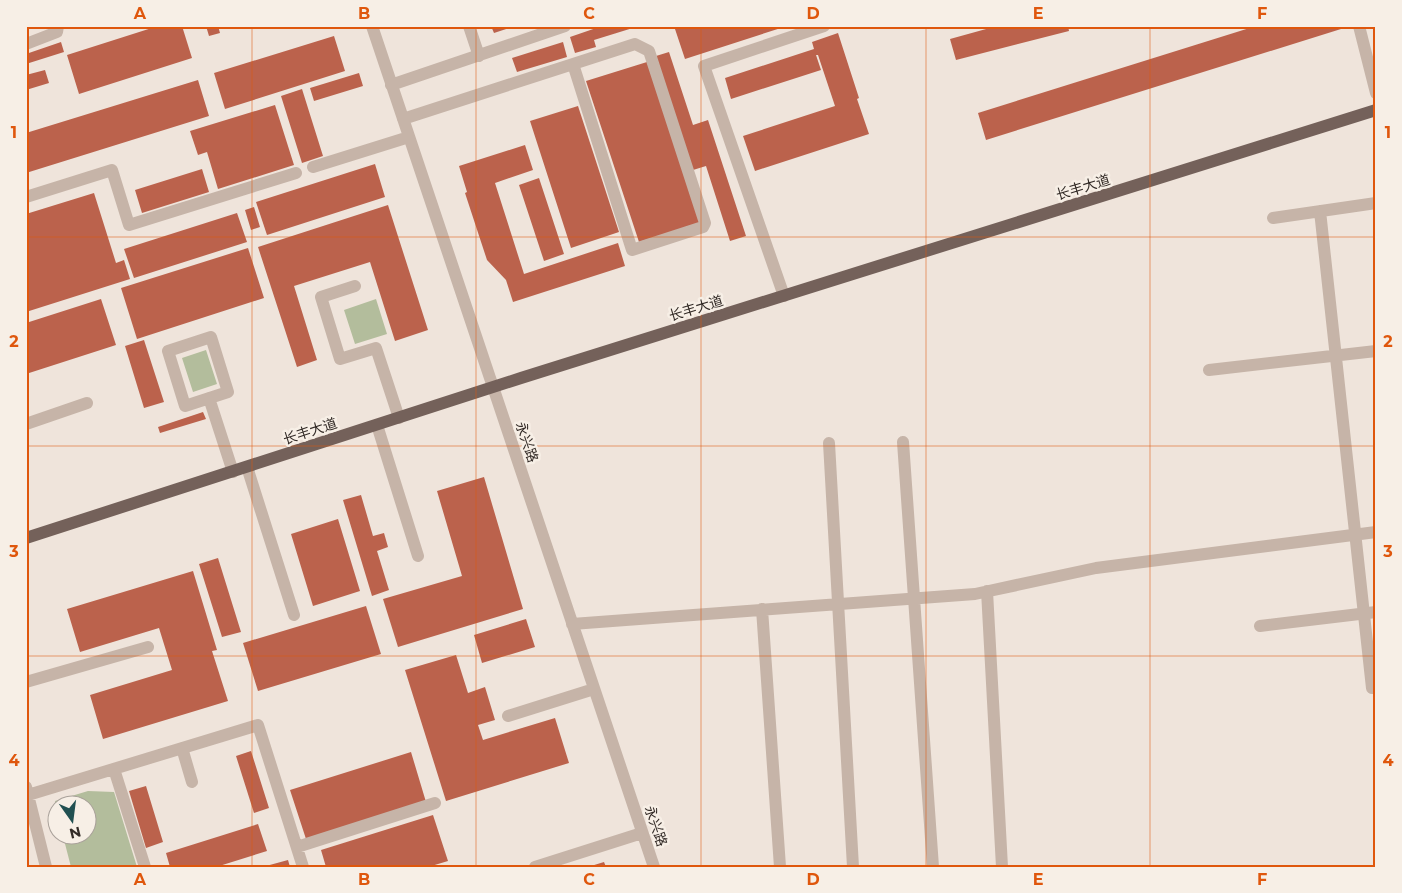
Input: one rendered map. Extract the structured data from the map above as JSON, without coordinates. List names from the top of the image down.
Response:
{
  "streets": {
    "main road": ["长丰大道"],
    "street": ["永兴路"]
  },
  "crossings": [
    ["长丰大道", "永兴路"]
  ],
  "north": "bottom",
  "grid": {
    "columns": [
      "A",
      "B",
      "C",
      "D",
      "E",
      "F"
    ],
    "rows": [
      "1",
      "2",
      "3",
      "4"
    ]
  }
}
